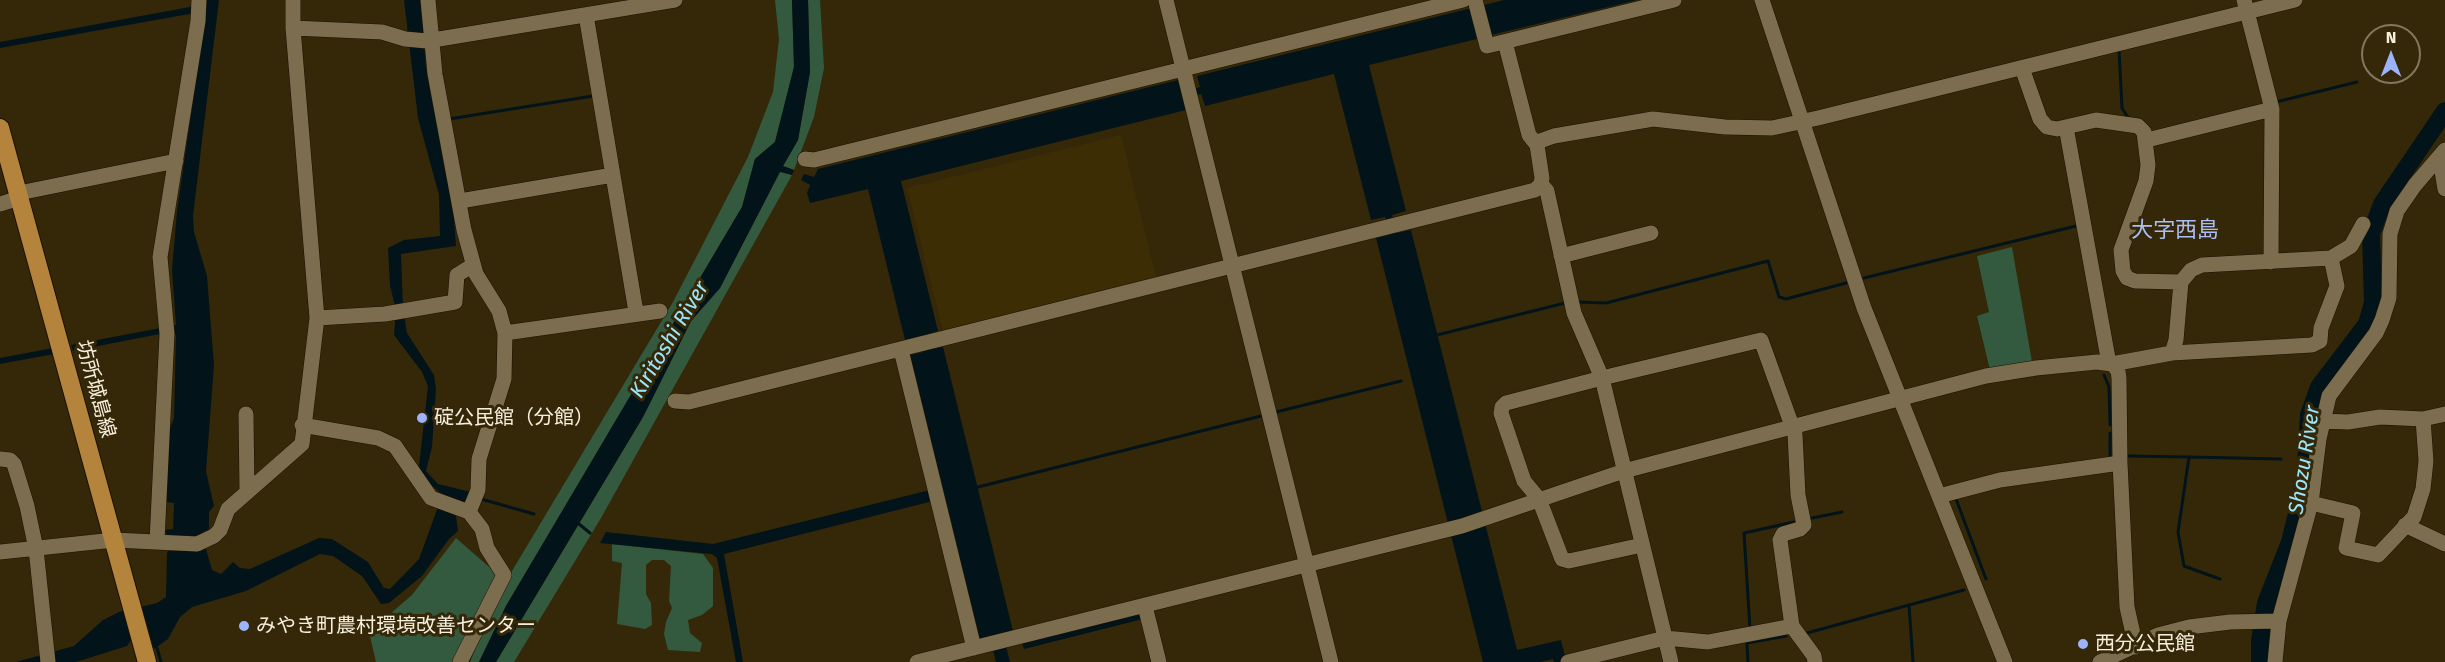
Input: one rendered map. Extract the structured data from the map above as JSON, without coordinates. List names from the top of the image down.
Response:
{
  "streets": {
    "main road": ["坊所城島線"]
  },
  "districts": ["大字西島"],
  "water": ["Kiritoshi River", "Shozu River"],
  "places": ["碇公民館（分館）", "みやき町農村環境改善センター", "西分公民館"],
  "north": "top"
}
